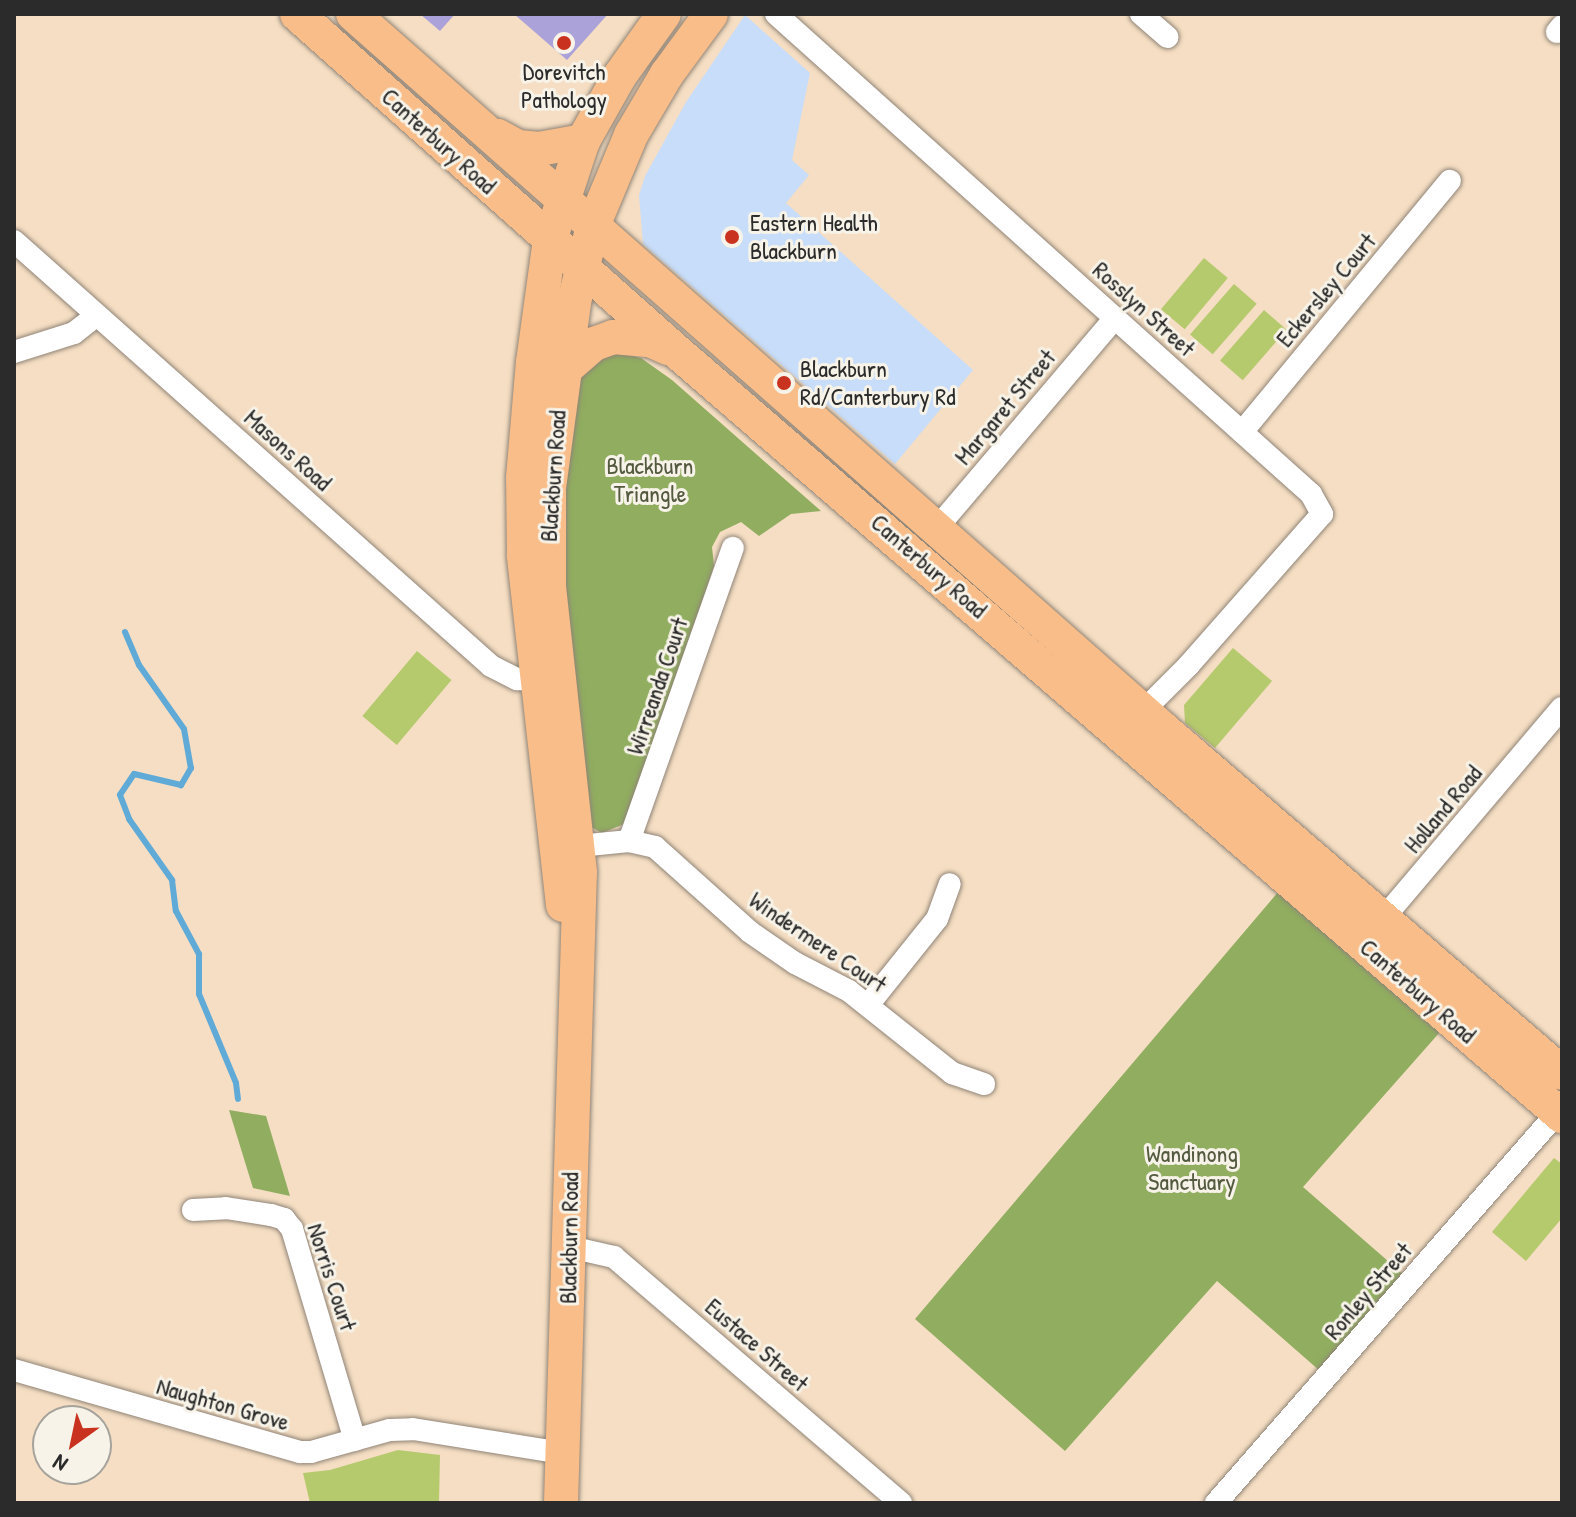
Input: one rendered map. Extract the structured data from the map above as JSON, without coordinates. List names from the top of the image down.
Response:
{
  "streets": {
    "main road": ["Canterbury Road", "Blackburn Road"],
    "street": [
      "Eckersley Court",
      "Rosslyn Street",
      "Margaret Street",
      "Masons Road",
      "Wirreanda Court",
      "Holland Road",
      "Windermere Court",
      "Norris Court",
      "Ronley Street",
      "Eustace Street",
      "Naughton Grove"
    ]
  },
  "crossings": [
    ["Canterbury Road", "Rosslyn Street"],
    ["Canterbury Road", "Margaret Street"],
    ["Canterbury Road", "Blackburn Road"],
    ["Canterbury Road", "Holland Road"],
    ["Canterbury Road", "Ronley Street"],
    ["Eckersley Court", "Rosslyn Street"],
    ["Rosslyn Street", "Margaret Street"],
    ["Masons Road", "Blackburn Road"],
    ["Blackburn Road", "Windermere Court"],
    ["Blackburn Road", "Eustace Street"],
    ["Blackburn Road", "Naughton Grove"],
    ["Wirreanda Court", "Windermere Court"],
    ["Norris Court", "Naughton Grove"]
  ],
  "parks": ["Blackburn Triangle", "Wandinong Sanctuary"],
  "places": ["Dorevitch Pathology", "Eastern Health Blackburn", "Blackburn Rd/Canterbury Rd"],
  "north": "bottom left"
}
